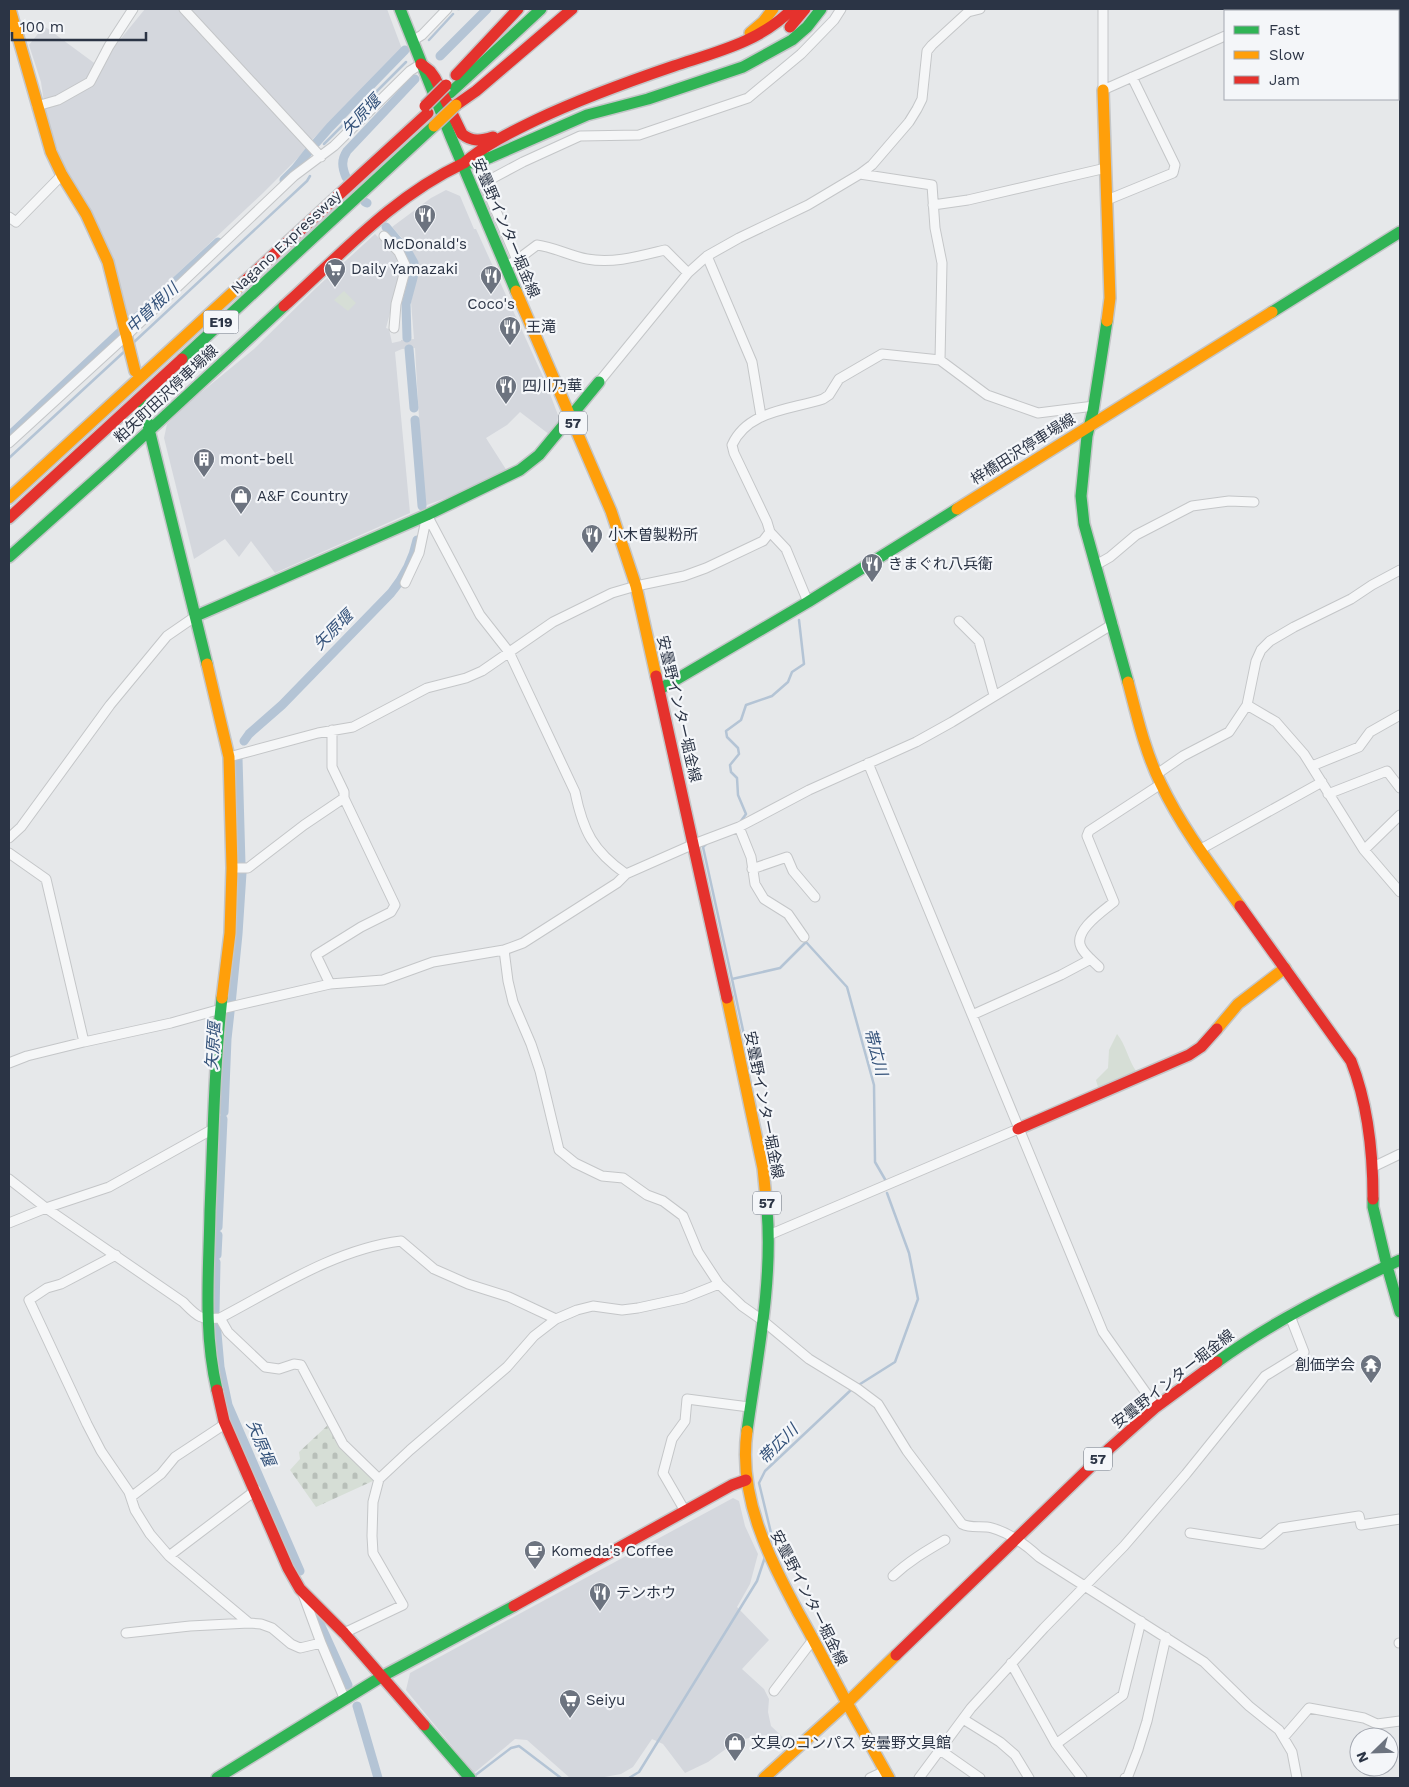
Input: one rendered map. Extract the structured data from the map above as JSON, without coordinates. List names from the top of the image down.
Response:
{
  "streets": {
    "main road": [
      "安曇野インター堀金線",
      "Nagano Expressway",
      "E19",
      "粕矢町田沢停車場線",
      "57",
      "梓橋田沢停車場線"
    ]
  },
  "crossings": [
    ["安曇野インター堀金線", "粕矢町田沢停車場線"],
    ["安曇野インター堀金線", "梓橋田沢停車場線"]
  ],
  "water": ["矢原堰", "中曽根川", "帯広川"],
  "places": {
    "restaurant": [
      "McDonald's",
      "Coco's",
      "王滝",
      "四川乃華",
      "小木曽製粉所",
      "きまぐれ八兵衛",
      "テンホウ"
    ],
    "supermarket": ["Daily Yamazaki", "Seiyu"],
    "building": ["mont-bell"],
    "shop": ["A&F Country", "文具のコンパス 安曇野文具館"],
    "temple": ["創価学会"],
    "cafe": ["Komeda's Coffee"]
  },
  "legend": ["Fast", "Slow", "Jam"],
  "scale_bar": "100 m",
  "north": "bottom left"
}
